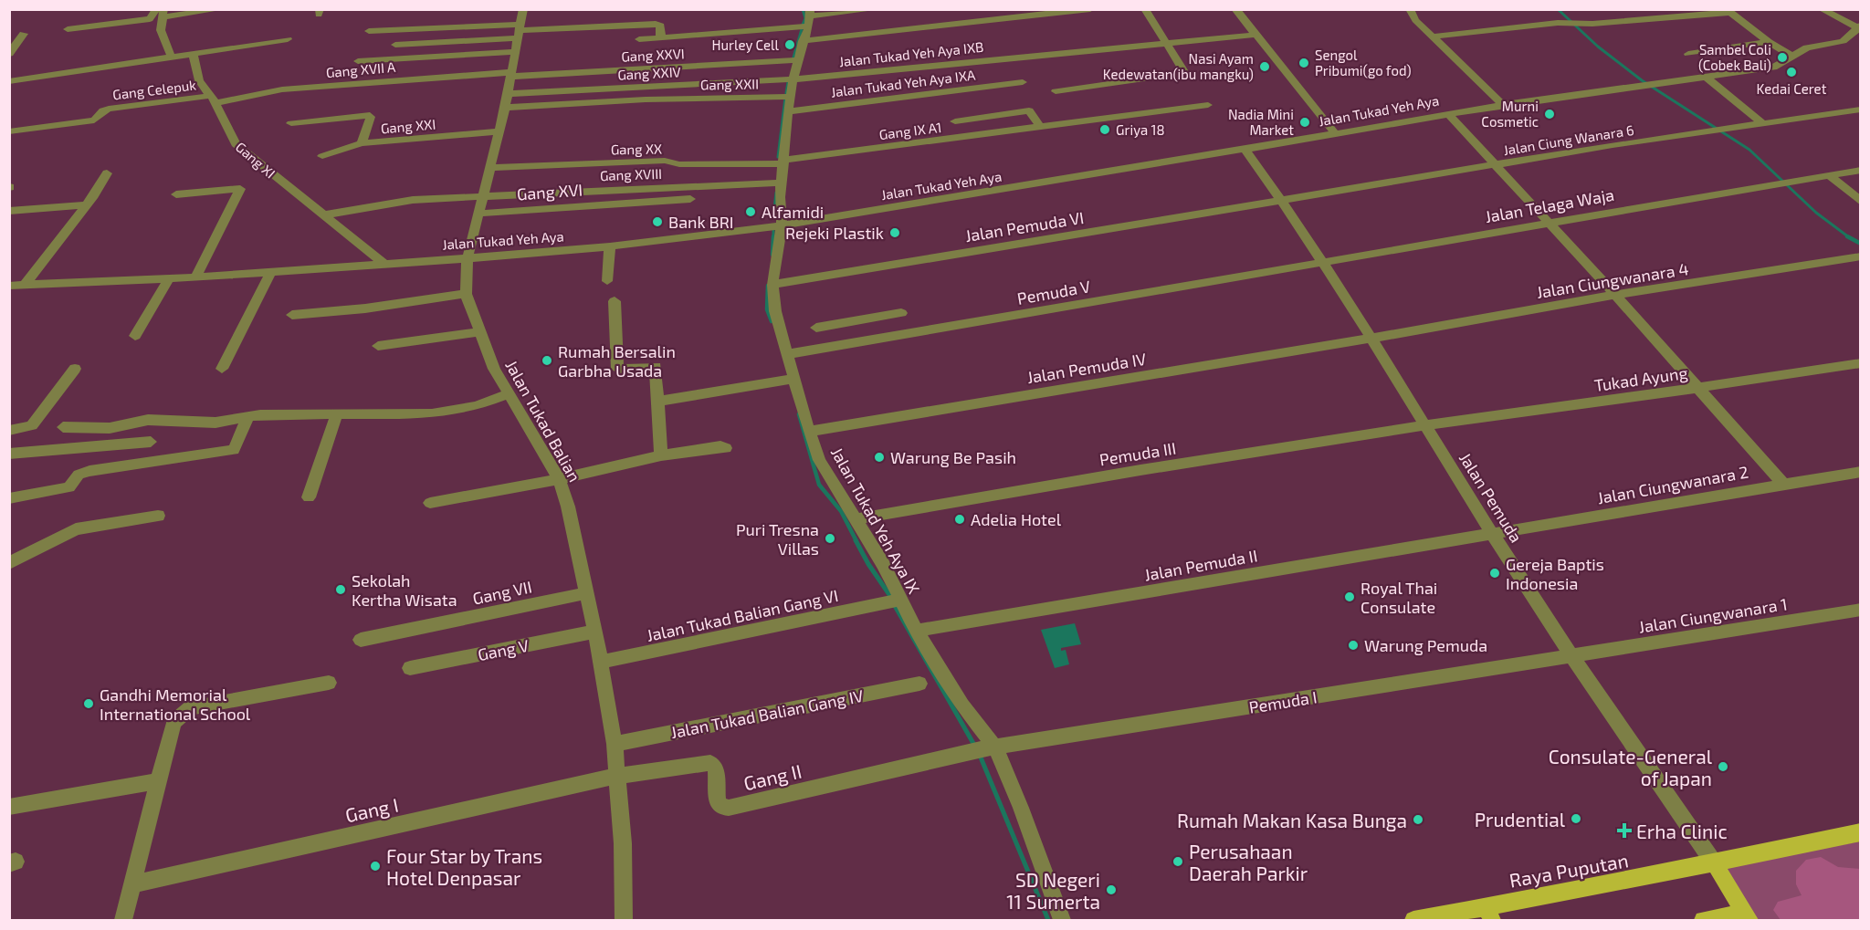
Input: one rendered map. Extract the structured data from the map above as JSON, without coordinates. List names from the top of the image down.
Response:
{
  "streets": {
    "main road": ["Raya Puputan"],
    "street": [
      "Jalan Tukad Yeh Aya IXB",
      "Gang XXVI",
      "Gang XVII A",
      "Gang XXIV",
      "Jalan Tukad Yeh Aya IXA",
      "Gang XXII",
      "Gang Celepuk",
      "Jalan Tukad Yeh Aya",
      "Gang XXI",
      "Gang IX A1",
      "Jalan Ciung Wanara 6",
      "Gang XX",
      "Gang XI",
      "Gang XVIII",
      "Gang XVI",
      "Jalan Telaga Waja",
      "Jalan Pemuda VI",
      "Jalan Ciungwanara 4",
      "Pemuda V",
      "Jalan Pemuda IV",
      "Tukad Ayung",
      "Jalan Tukad Balian",
      "Pemuda III",
      "Jalan Ciungwanara 2",
      "Jalan Pemuda",
      "Jalan Tukad Yeh Aya IX",
      "Jalan Pemuda II",
      "Gang VII",
      "Jalan Tukad Balian Gang VI",
      "Jalan Ciungwanara 1",
      "Gang V",
      "Pemuda I",
      "Jalan Tukad Balian Gang IV",
      "Gang II",
      "Gang I"
    ]
  },
  "crossings": [
    ["Jalan Tukad Yeh Aya IXB", "Gang XXIV"],
    ["Jalan Tukad Yeh Aya IXB", "Jalan Tukad Yeh Aya IX"],
    ["Gang XXVI", "Gang XVII A"],
    ["Gang XXVI", "Jalan Tukad Balian"],
    ["Gang XXVI", "Jalan Tukad Yeh Aya IX"],
    ["Gang XVII A", "Gang Celepuk"],
    ["Gang XVII A", "Gang XI"],
    ["Gang XVII A", "Jalan Tukad Balian"],
    ["Gang XXIV", "Jalan Tukad Balian"],
    ["Gang XXIV", "Jalan Tukad Yeh Aya IX"],
    ["Jalan Tukad Yeh Aya IXA", "Jalan Tukad Yeh Aya IX"],
    ["Gang XXII", "Jalan Tukad Balian"],
    ["Gang XXII", "Jalan Tukad Yeh Aya IX"],
    ["Gang Celepuk", "Gang XI"],
    ["Jalan Tukad Yeh Aya", "Gang XI"],
    ["Jalan Tukad Yeh Aya", "Jalan Tukad Balian"],
    ["Jalan Tukad Yeh Aya", "Jalan Pemuda"],
    ["Jalan Tukad Yeh Aya", "Jalan Tukad Yeh Aya IX"],
    ["Gang XXI", "Jalan Tukad Balian"],
    ["Gang IX A1", "Gang XX"],
    ["Gang IX A1", "Jalan Tukad Yeh Aya IX"],
    ["Jalan Ciung Wanara 6", "Jalan Pemuda VI"],
    ["Jalan Ciung Wanara 6", "Jalan Pemuda"],
    ["Gang XX", "Jalan Tukad Balian"],
    ["Gang XX", "Jalan Tukad Yeh Aya IX"],
    ["Gang XI", "Gang XVIII"],
    ["Gang XVIII", "Jalan Tukad Balian"],
    ["Gang XVIII", "Jalan Tukad Yeh Aya IX"],
    ["Gang XVI", "Jalan Tukad Balian"],
    ["Jalan Telaga Waja", "Pemuda V"],
    ["Jalan Telaga Waja", "Jalan Pemuda"],
    ["Jalan Pemuda VI", "Jalan Pemuda"],
    ["Jalan Pemuda VI", "Jalan Tukad Yeh Aya IX"],
    ["Jalan Ciungwanara 4", "Jalan Pemuda IV"],
    ["Jalan Ciungwanara 4", "Jalan Pemuda"],
    ["Pemuda V", "Jalan Pemuda"],
    ["Pemuda V", "Jalan Tukad Yeh Aya IX"],
    ["Jalan Pemuda IV", "Jalan Pemuda"],
    ["Jalan Pemuda IV", "Jalan Tukad Yeh Aya IX"],
    ["Tukad Ayung", "Pemuda III"],
    ["Tukad Ayung", "Jalan Pemuda"],
    ["Jalan Tukad Balian", "Gang VII"],
    ["Jalan Tukad Balian", "Jalan Tukad Balian Gang VI"],
    ["Jalan Tukad Balian", "Gang V"],
    ["Jalan Tukad Balian", "Jalan Tukad Balian Gang IV"],
    ["Jalan Tukad Balian", "Gang II"],
    ["Jalan Tukad Balian", "Gang I"],
    ["Pemuda III", "Jalan Pemuda"],
    ["Pemuda III", "Jalan Tukad Yeh Aya IX"],
    ["Jalan Ciungwanara 2", "Jalan Pemuda"],
    ["Jalan Ciungwanara 2", "Jalan Pemuda II"],
    ["Jalan Pemuda", "Jalan Pemuda II"],
    ["Jalan Pemuda", "Jalan Ciungwanara 1"],
    ["Jalan Pemuda", "Pemuda I"],
    ["Jalan Pemuda", "Raya Puputan"],
    ["Jalan Tukad Yeh Aya IX", "Jalan Pemuda II"],
    ["Jalan Tukad Yeh Aya IX", "Pemuda I"],
    ["Jalan Tukad Yeh Aya IX", "Gang II"],
    ["Jalan Ciungwanara 1", "Pemuda I"],
    ["Pemuda I", "Gang II"],
    ["Gang II", "Gang I"]
  ],
  "places": {
    "other": [
      "Hurley Cell",
      "Sambel Coli (Cobek Bali)",
      "Sengol Pribumi(go fod)",
      "Nasi Ayam Kedewatan(ibu mangku)",
      "Kedai Ceret",
      "Murni Cosmetic",
      "Nadia Mini Market",
      "Griya 18",
      "Alfamidi",
      "Bank BRI",
      "Rejeki Plastik",
      "Rumah Bersalin Garbha Usada",
      "Warung Be Pasih",
      "Adelia Hotel",
      "Puri Tresna Villas",
      "Gereja Baptis Indonesia",
      "Sekolah Kertha Wisata",
      "Royal Thai Consulate",
      "Warung Pemuda",
      "Gandhi Memorial International School",
      "Consulate-General of Japan",
      "Prudential",
      "Rumah Makan Kasa Bunga",
      "Perusahaan Daerah Parkir",
      "Four Star by Trans Hotel Denpasar",
      "SD Negeri 11 Sumerta"
    ],
    "health": ["Erha Clinic"]
  }
}
